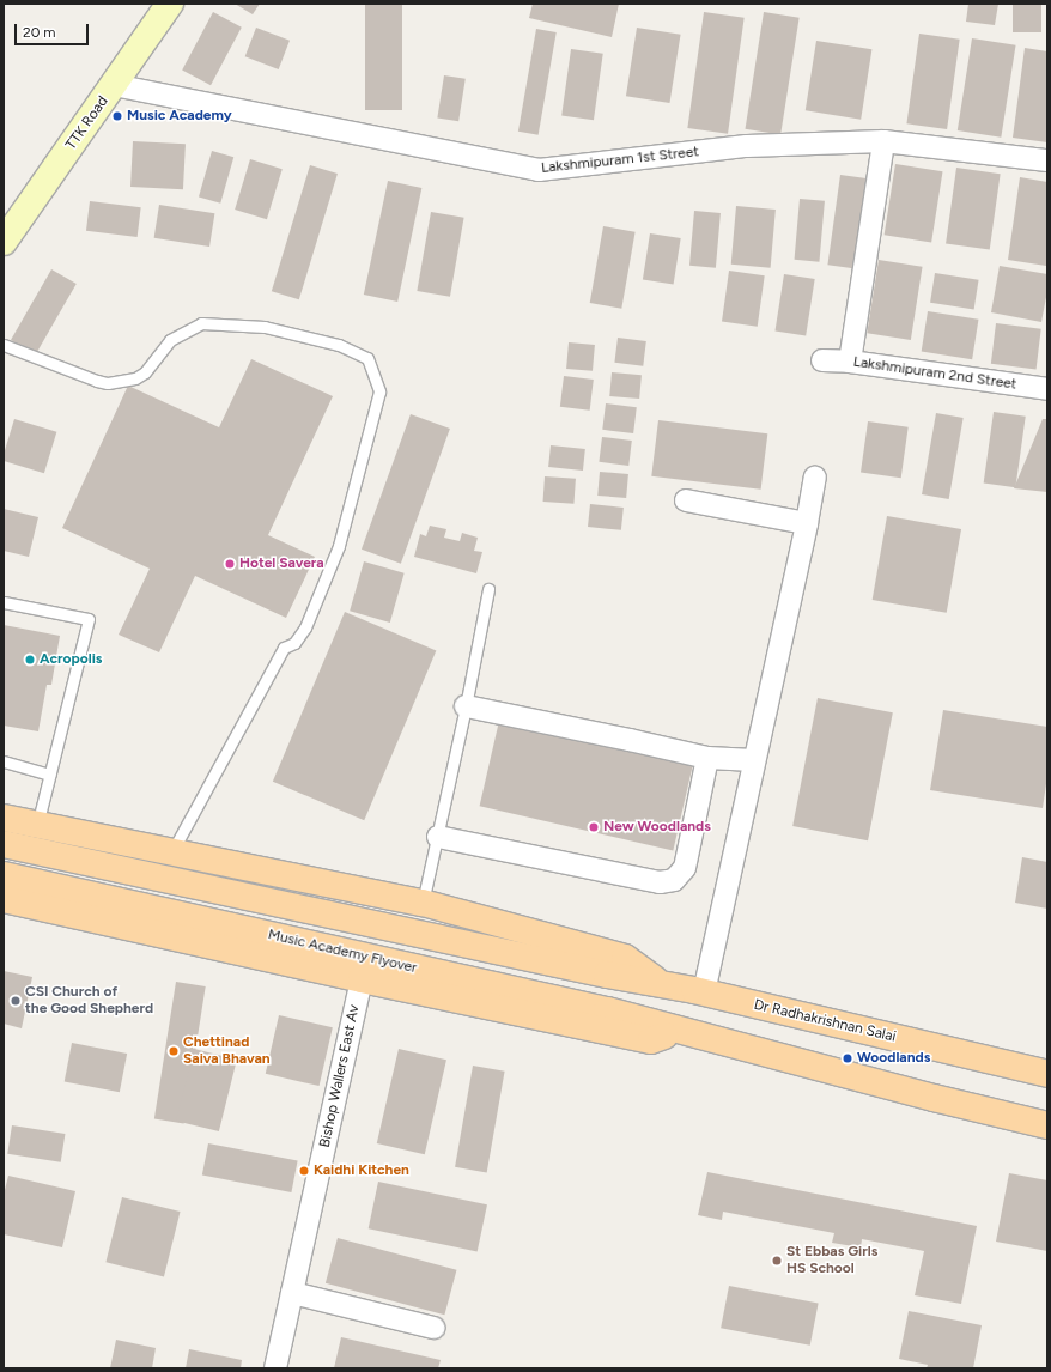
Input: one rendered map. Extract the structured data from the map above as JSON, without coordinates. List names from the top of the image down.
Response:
{
  "streets": {
    "main road": ["TTK Road", "Music Academy Flyover", "Dr Radhakrishnan Salai"],
    "street": ["Lakshmipuram 1st Street", "Lakshmipuram 2nd Street", "Bishop Wallers East Av"]
  },
  "crossings": [
    ["TTK Road", "Lakshmipuram 1st Street"]
  ],
  "places": [
    "Music Academy",
    "Hotel Savera",
    "Acropolis",
    "New Woodlands",
    "CSI Church of the Good Shepherd",
    "Chettinad Saiva Bhavan",
    "Woodlands",
    "Kaidhi Kitchen",
    "St Ebbas Girls HS School"
  ],
  "scale_bar": "20 m"
}
